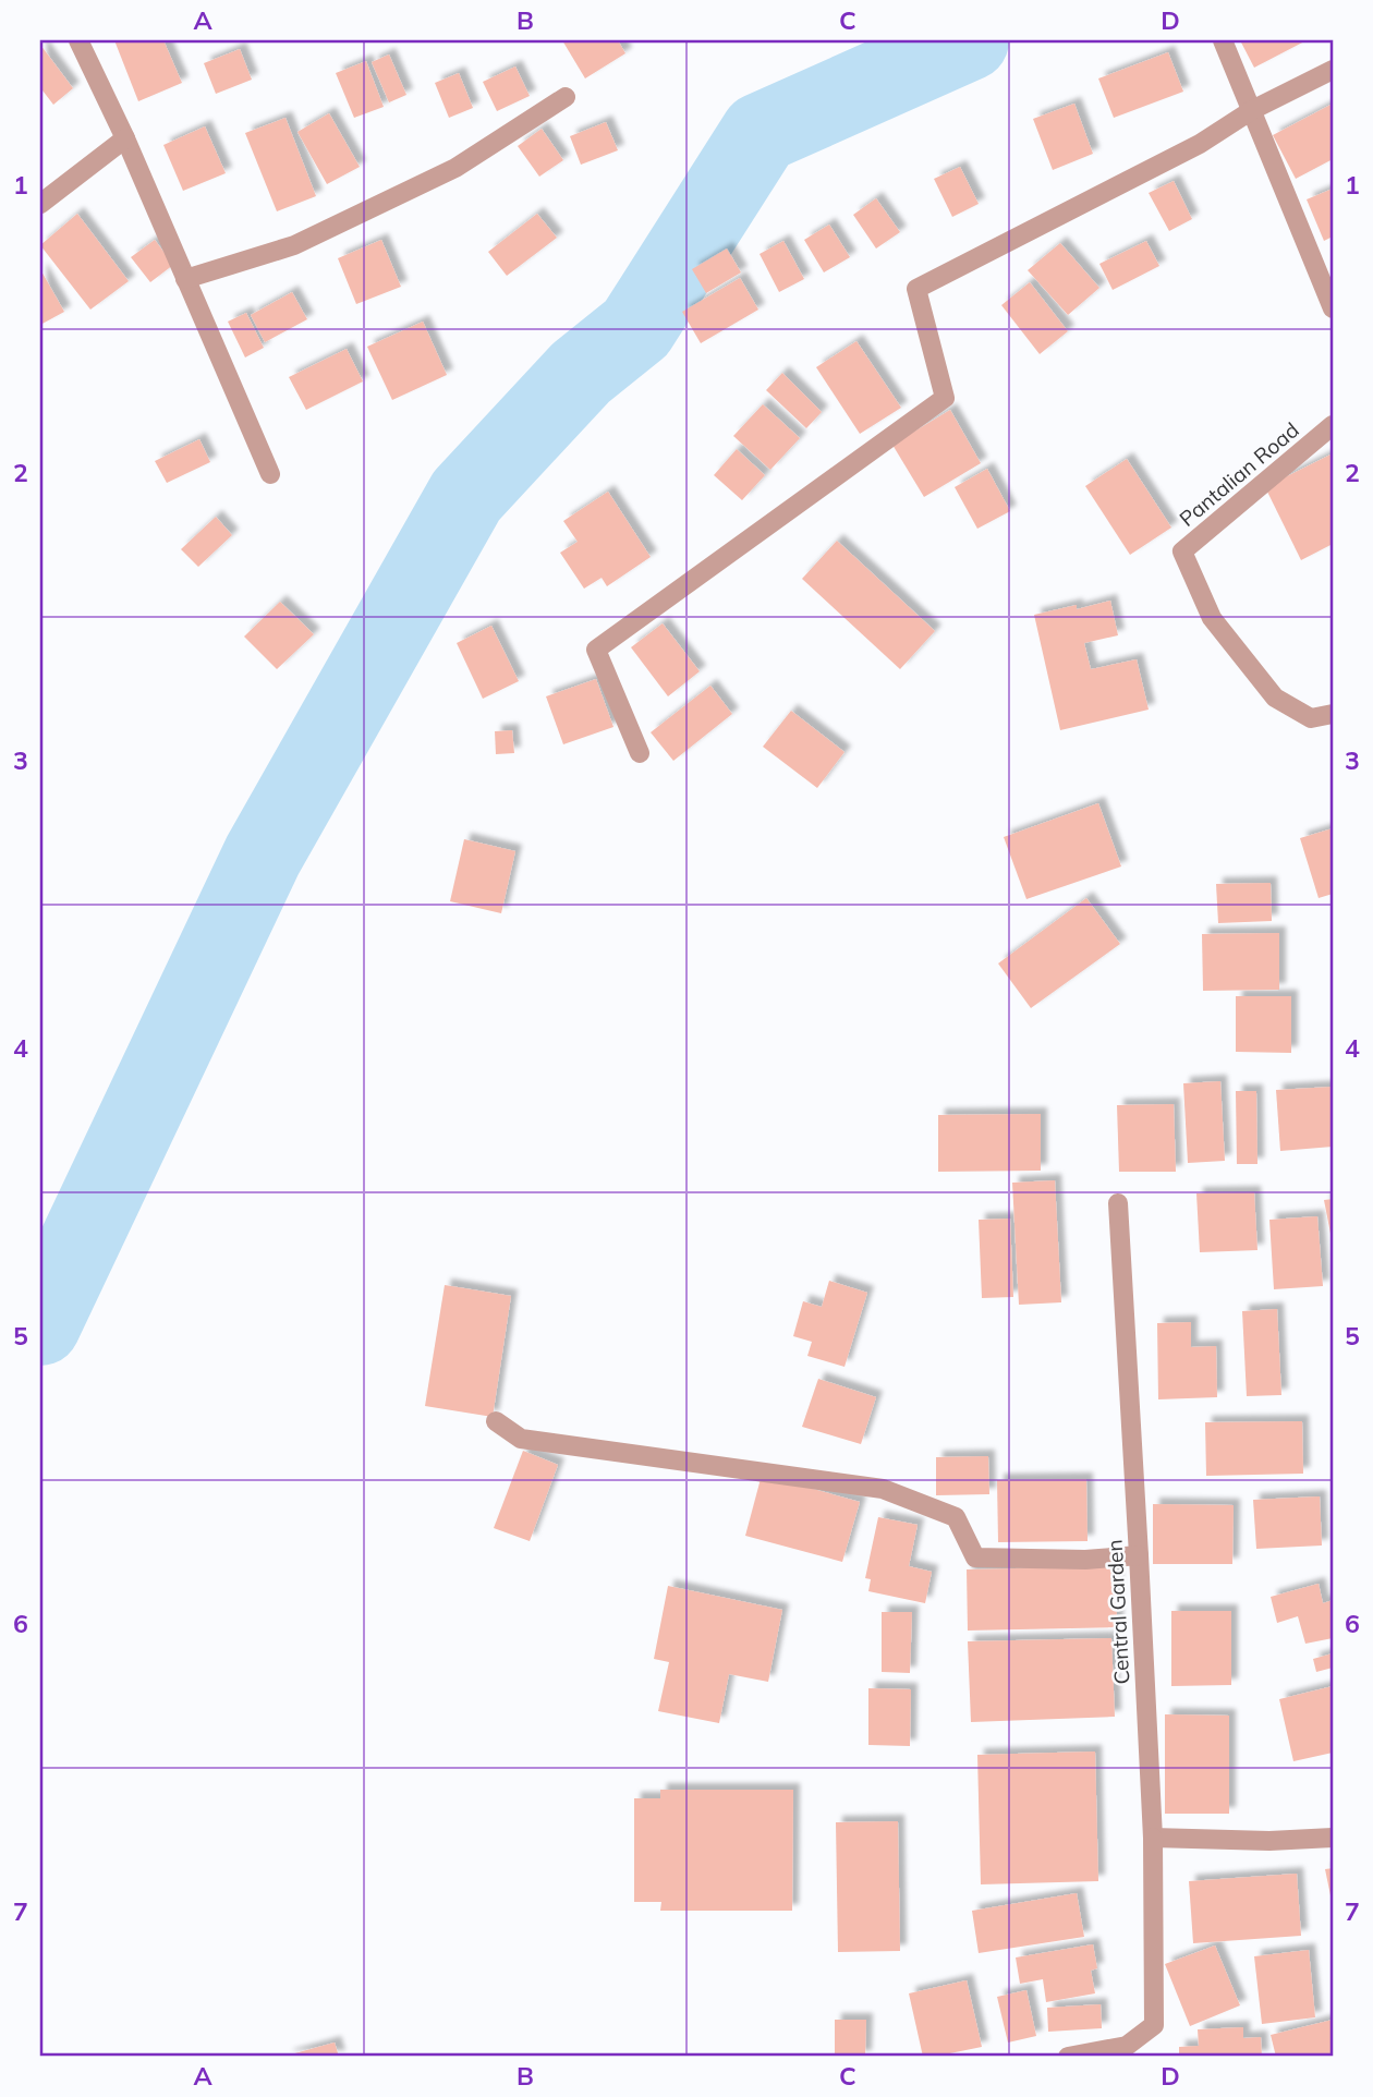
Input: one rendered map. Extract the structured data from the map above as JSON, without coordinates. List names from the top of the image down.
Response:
{
  "streets": {
    "street": ["Pantalian Road", "Central Garden"]
  },
  "grid": {
    "columns": [
      "A",
      "B",
      "C",
      "D"
    ],
    "rows": [
      "1",
      "2",
      "3",
      "4",
      "5",
      "6",
      "7"
    ]
  }
}
